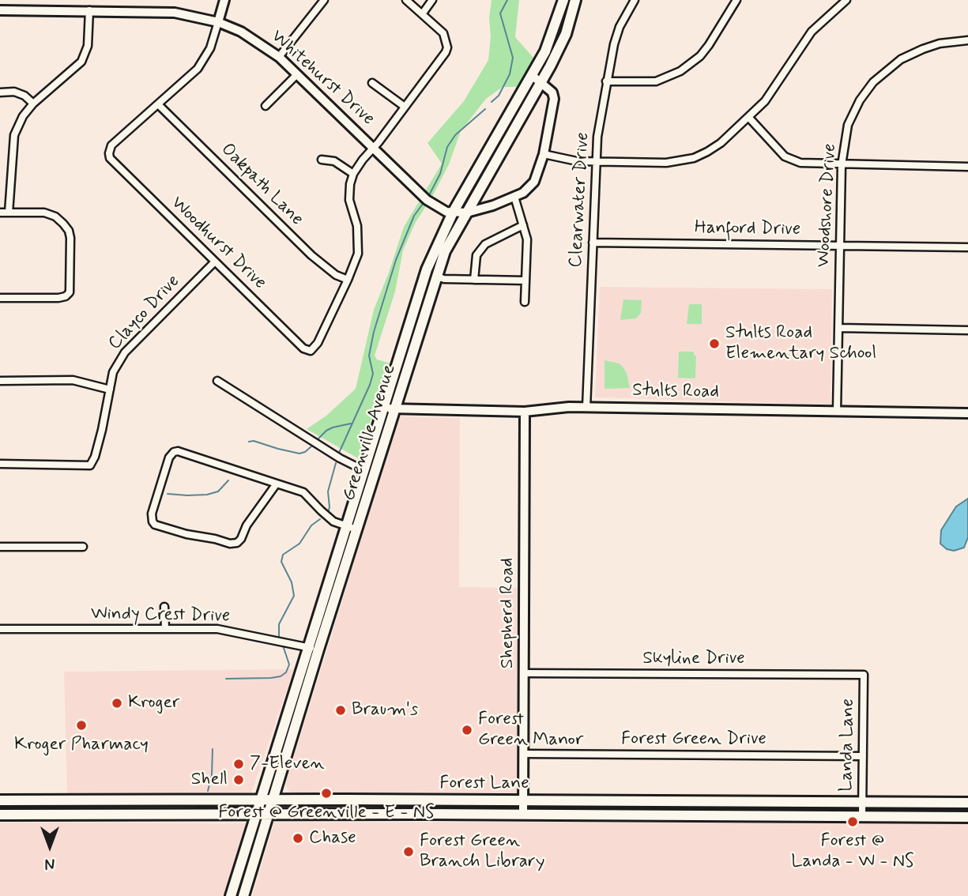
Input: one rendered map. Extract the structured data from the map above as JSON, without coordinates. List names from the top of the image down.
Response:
{
  "streets": {
    "main road": ["Greenville Avenue", "Forest Lane"],
    "street": [
      "Whitehurst Drive",
      "Oakpath Lane",
      "Clearwater Drive",
      "Woodshore Drive",
      "Hanford Drive",
      "Woodhurst Drive",
      "Clayco Drive",
      "Stults Road",
      "Shepherd Road",
      "Windy Crest Drive",
      "Skyline Drive",
      "Forest Green Drive",
      "Landa Lane"
    ]
  },
  "crossings": [
    ["Whitehurst Drive", "Greenville Avenue"],
    ["Oakpath Lane", "Woodhurst Drive"],
    ["Clearwater Drive", "Hanford Drive"],
    ["Clearwater Drive", "Stults Road"],
    ["Woodshore Drive", "Hanford Drive"],
    ["Woodshore Drive", "Stults Road"],
    ["Woodhurst Drive", "Clayco Drive"],
    ["Stults Road", "Greenville Avenue"],
    ["Stults Road", "Shepherd Road"],
    ["Greenville Avenue", "Windy Crest Drive"],
    ["Greenville Avenue", "Forest Lane"],
    ["Shepherd Road", "Skyline Drive"],
    ["Shepherd Road", "Forest Green Drive"],
    ["Shepherd Road", "Forest Lane"],
    ["Skyline Drive", "Landa Lane"],
    ["Forest Green Drive", "Landa Lane"],
    ["Landa Lane", "Forest Lane"]
  ],
  "places": [
    "Stults Road Elementary School",
    "Kroger",
    "Braum's",
    "Kroger Pharmacy",
    "Forest Green Manor",
    "7-Eleven",
    "Shell",
    "Forest @ Greenville - E - NS",
    "Forest @ Landa - W - NS",
    "Chase",
    "Forest Green Branch Library"
  ],
  "north": "bottom"
}
